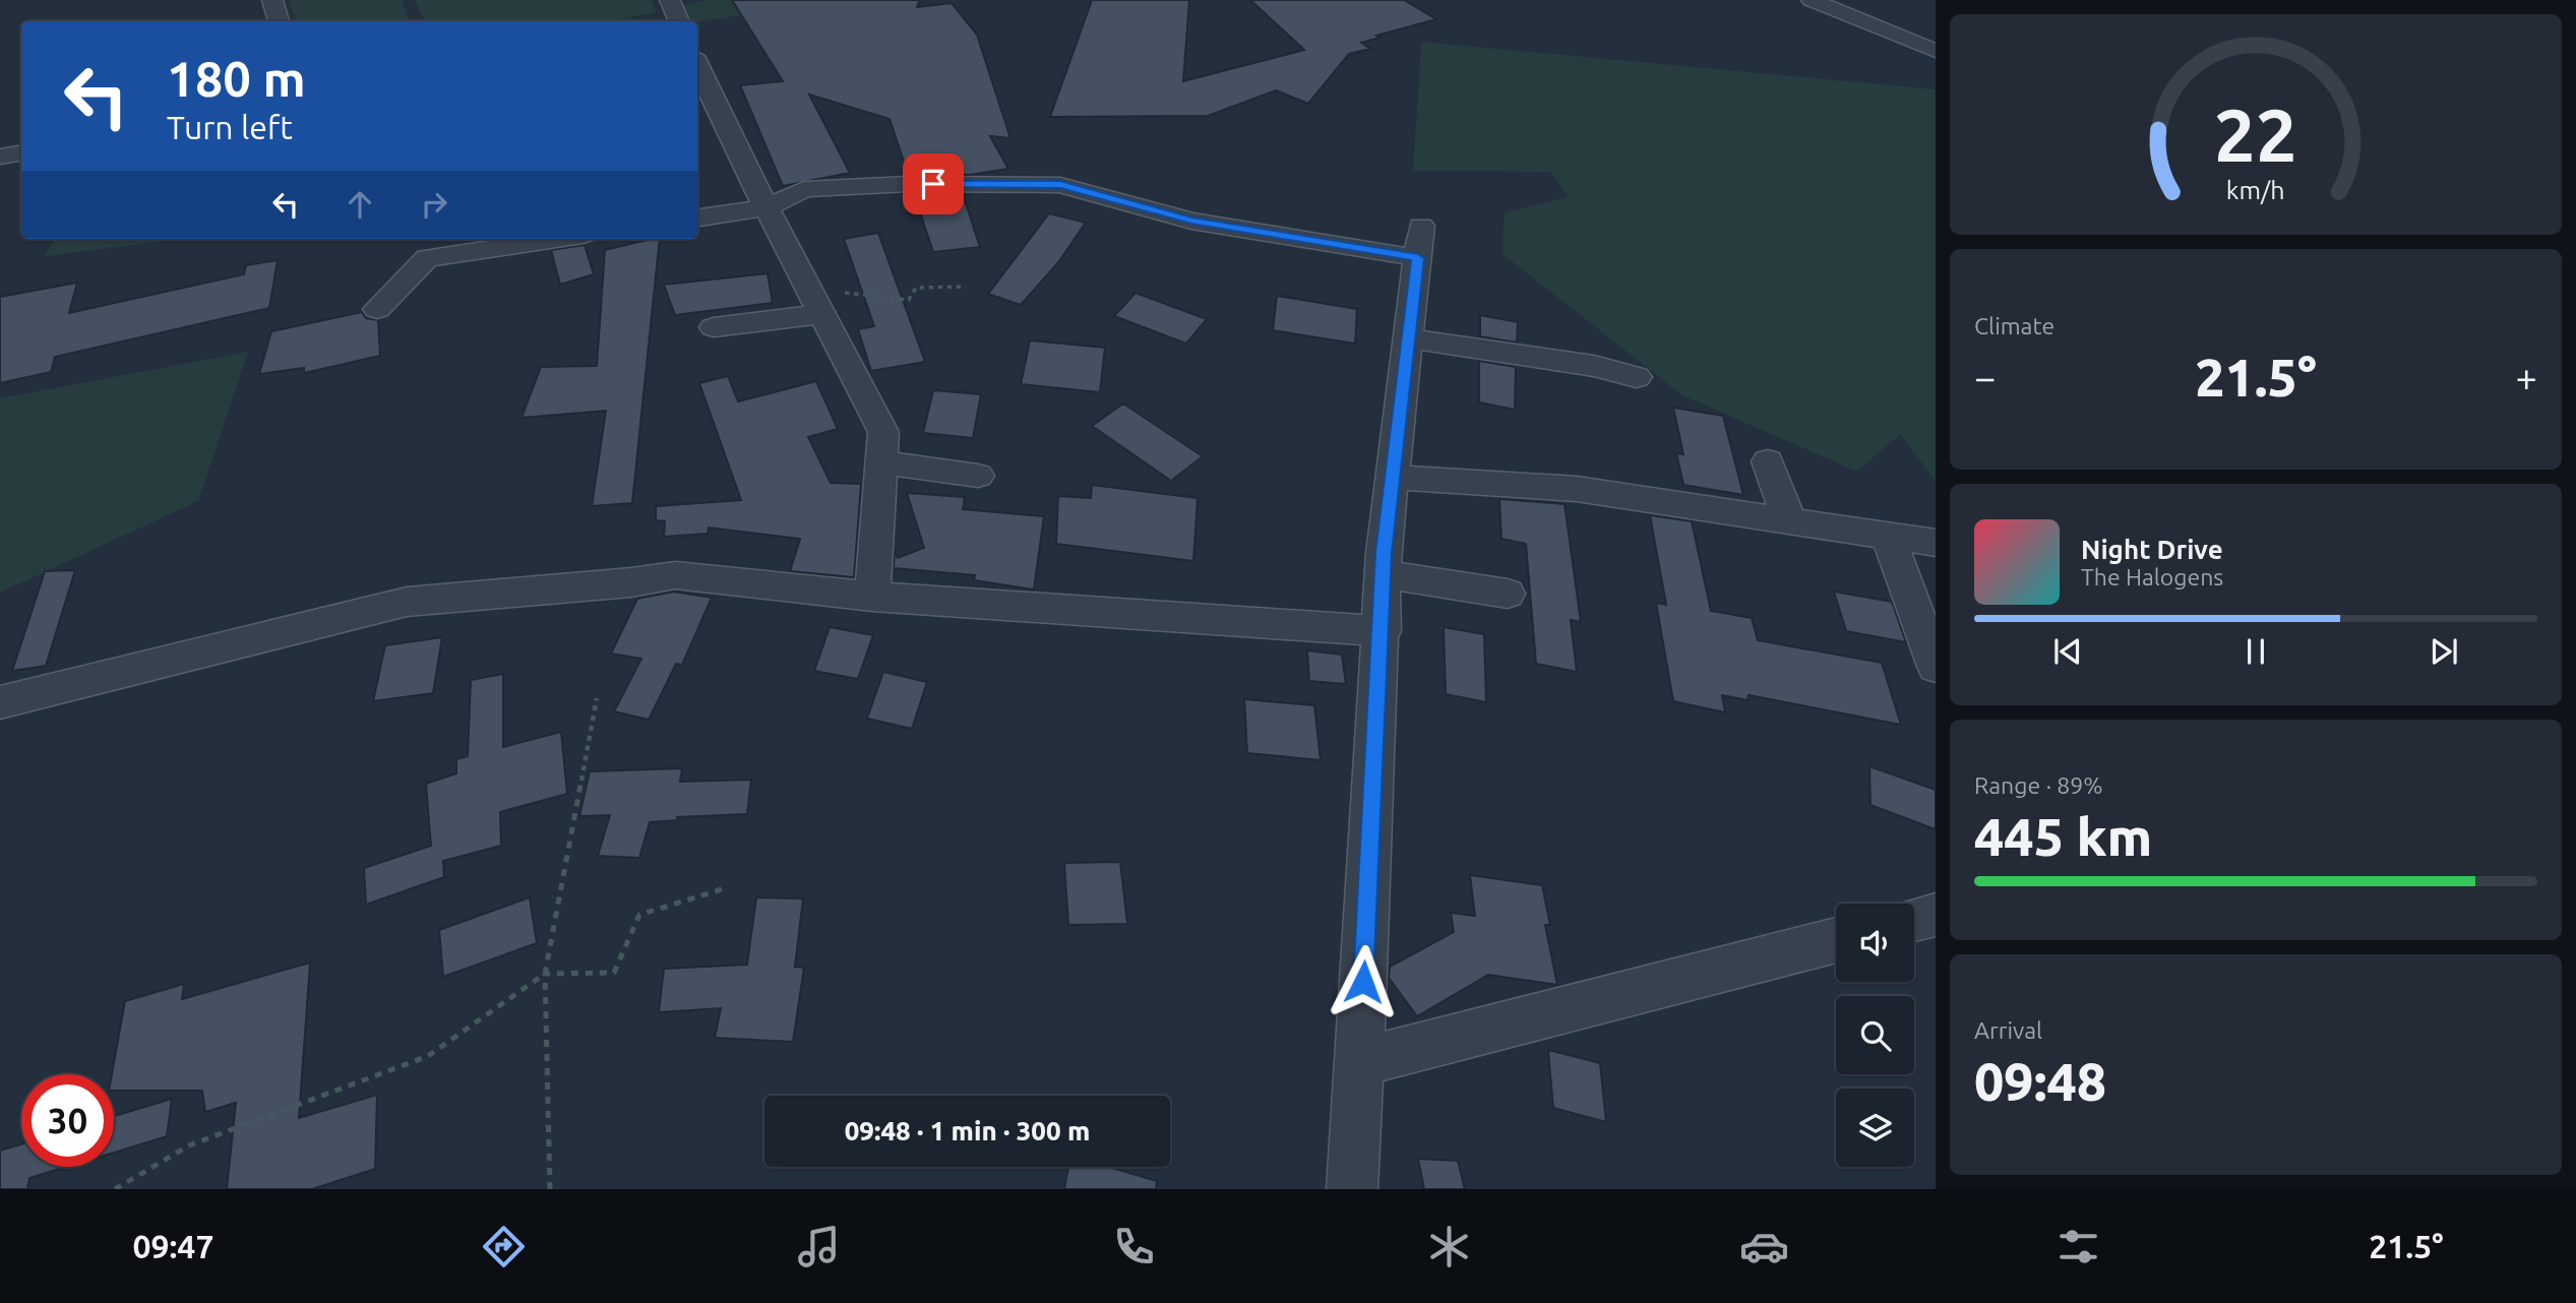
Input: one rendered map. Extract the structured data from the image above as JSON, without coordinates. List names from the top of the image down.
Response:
{
  "page": {
    "turn": ["180 m", "Turn left"],
    "tile": [
      "Climate",
      ["Range · 89%", "445 km"],
      ["Arrival", "09:48"]
    ],
    "heat": ["−", "21.5°", "+"],
    "song": ["Night Drive", "The Halogens"],
    "limit": "30",
    "trip": "09:48 · 1 min · 300 m",
    "tabs": ["09:47", "21.5°"],
    "gauge": ["22", "km/h"]
  }
}
